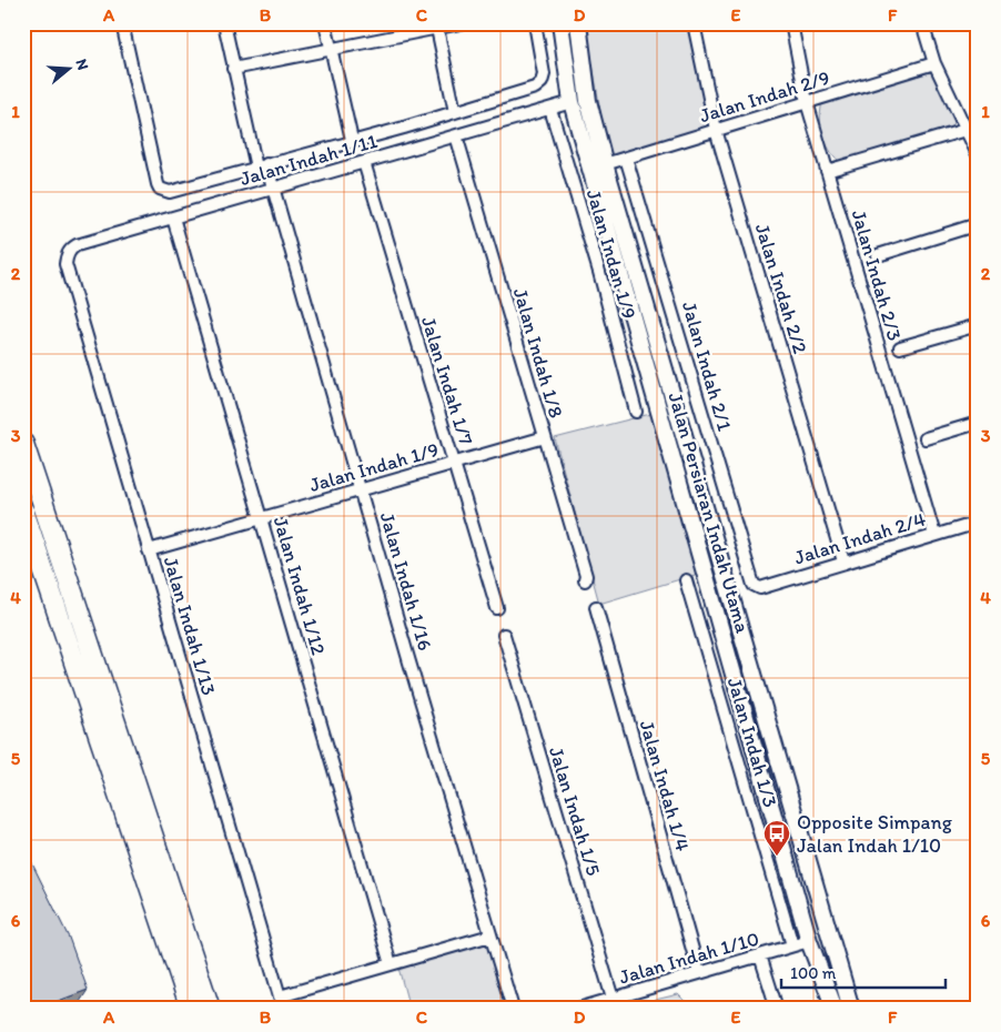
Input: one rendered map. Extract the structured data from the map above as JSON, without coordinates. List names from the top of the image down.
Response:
{
  "streets": {
    "main road": ["Jalan Persiaran Indah Utama"],
    "street": [
      "Jalan Indah 2/9",
      "Jalan Indah 1/11",
      "Jalan Indan 1/9",
      "Jalan Indah 2/3",
      "Jalan Indah 2/2",
      "Jalan Indah 1/8",
      "Jalan Indah 2/1",
      "Jalan Indah 1/7",
      "Jalan Indah 1/9",
      "Jalan Indah 2/4",
      "Jalan Indah 1/16",
      "Jalan Indah 1/12",
      "Jalan Indah 1/13",
      "Jalan Indah 1/3",
      "Jalan Indah 1/4",
      "Jalan Indah 1/5",
      "Jalan Indah 1/10"
    ]
  },
  "crossings": [
    ["Jalan Indah 2/9", "Jalan Indah 2/3"],
    ["Jalan Indah 2/9", "Jalan Indah 2/2"],
    ["Jalan Indah 2/9", "Jalan Indah 2/1"],
    ["Jalan Indah 2/9", "Jalan Persiaran Indah Utama"],
    ["Jalan Indah 1/11", "Jalan Indan 1/9"],
    ["Jalan Indah 1/11", "Jalan Indah 1/8"],
    ["Jalan Indah 1/11", "Jalan Indah 1/7"],
    ["Jalan Indah 1/11", "Jalan Persiaran Indah Utama"],
    ["Jalan Indah 1/11", "Jalan Indah 1/16"],
    ["Jalan Indah 1/11", "Jalan Indah 1/12"],
    ["Jalan Indah 1/11", "Jalan Indah 1/13"],
    ["Jalan Indah 2/3", "Jalan Indah 2/4"],
    ["Jalan Indah 2/2", "Jalan Indah 2/4"],
    ["Jalan Indah 1/8", "Jalan Indah 1/9"],
    ["Jalan Indah 2/1", "Jalan Indah 2/4"],
    ["Jalan Indah 1/7", "Jalan Indah 1/9"],
    ["Jalan Indah 1/9", "Jalan Indah 1/16"],
    ["Jalan Indah 1/9", "Jalan Indah 1/12"],
    ["Jalan Indah 1/9", "Jalan Indah 1/13"],
    ["Jalan Persiaran Indah Utama", "Jalan Indah 1/10"],
    ["Jalan Indah 1/12", "Jalan Indah 1/13"],
    ["Jalan Indah 1/3", "Jalan Indah 1/10"],
    ["Jalan Indah 1/4", "Jalan Indah 1/10"],
    ["Jalan Indah 1/5", "Jalan Indah 1/10"]
  ],
  "places": {
    "bus stop": ["Opposite Simpang Jalan Indah 1/10"]
  },
  "scale_bar": "100 m",
  "north": "right",
  "grid": {
    "columns": [
      "A",
      "B",
      "C",
      "D",
      "E",
      "F"
    ],
    "rows": [
      "1",
      "2",
      "3",
      "4",
      "5",
      "6"
    ]
  }
}
